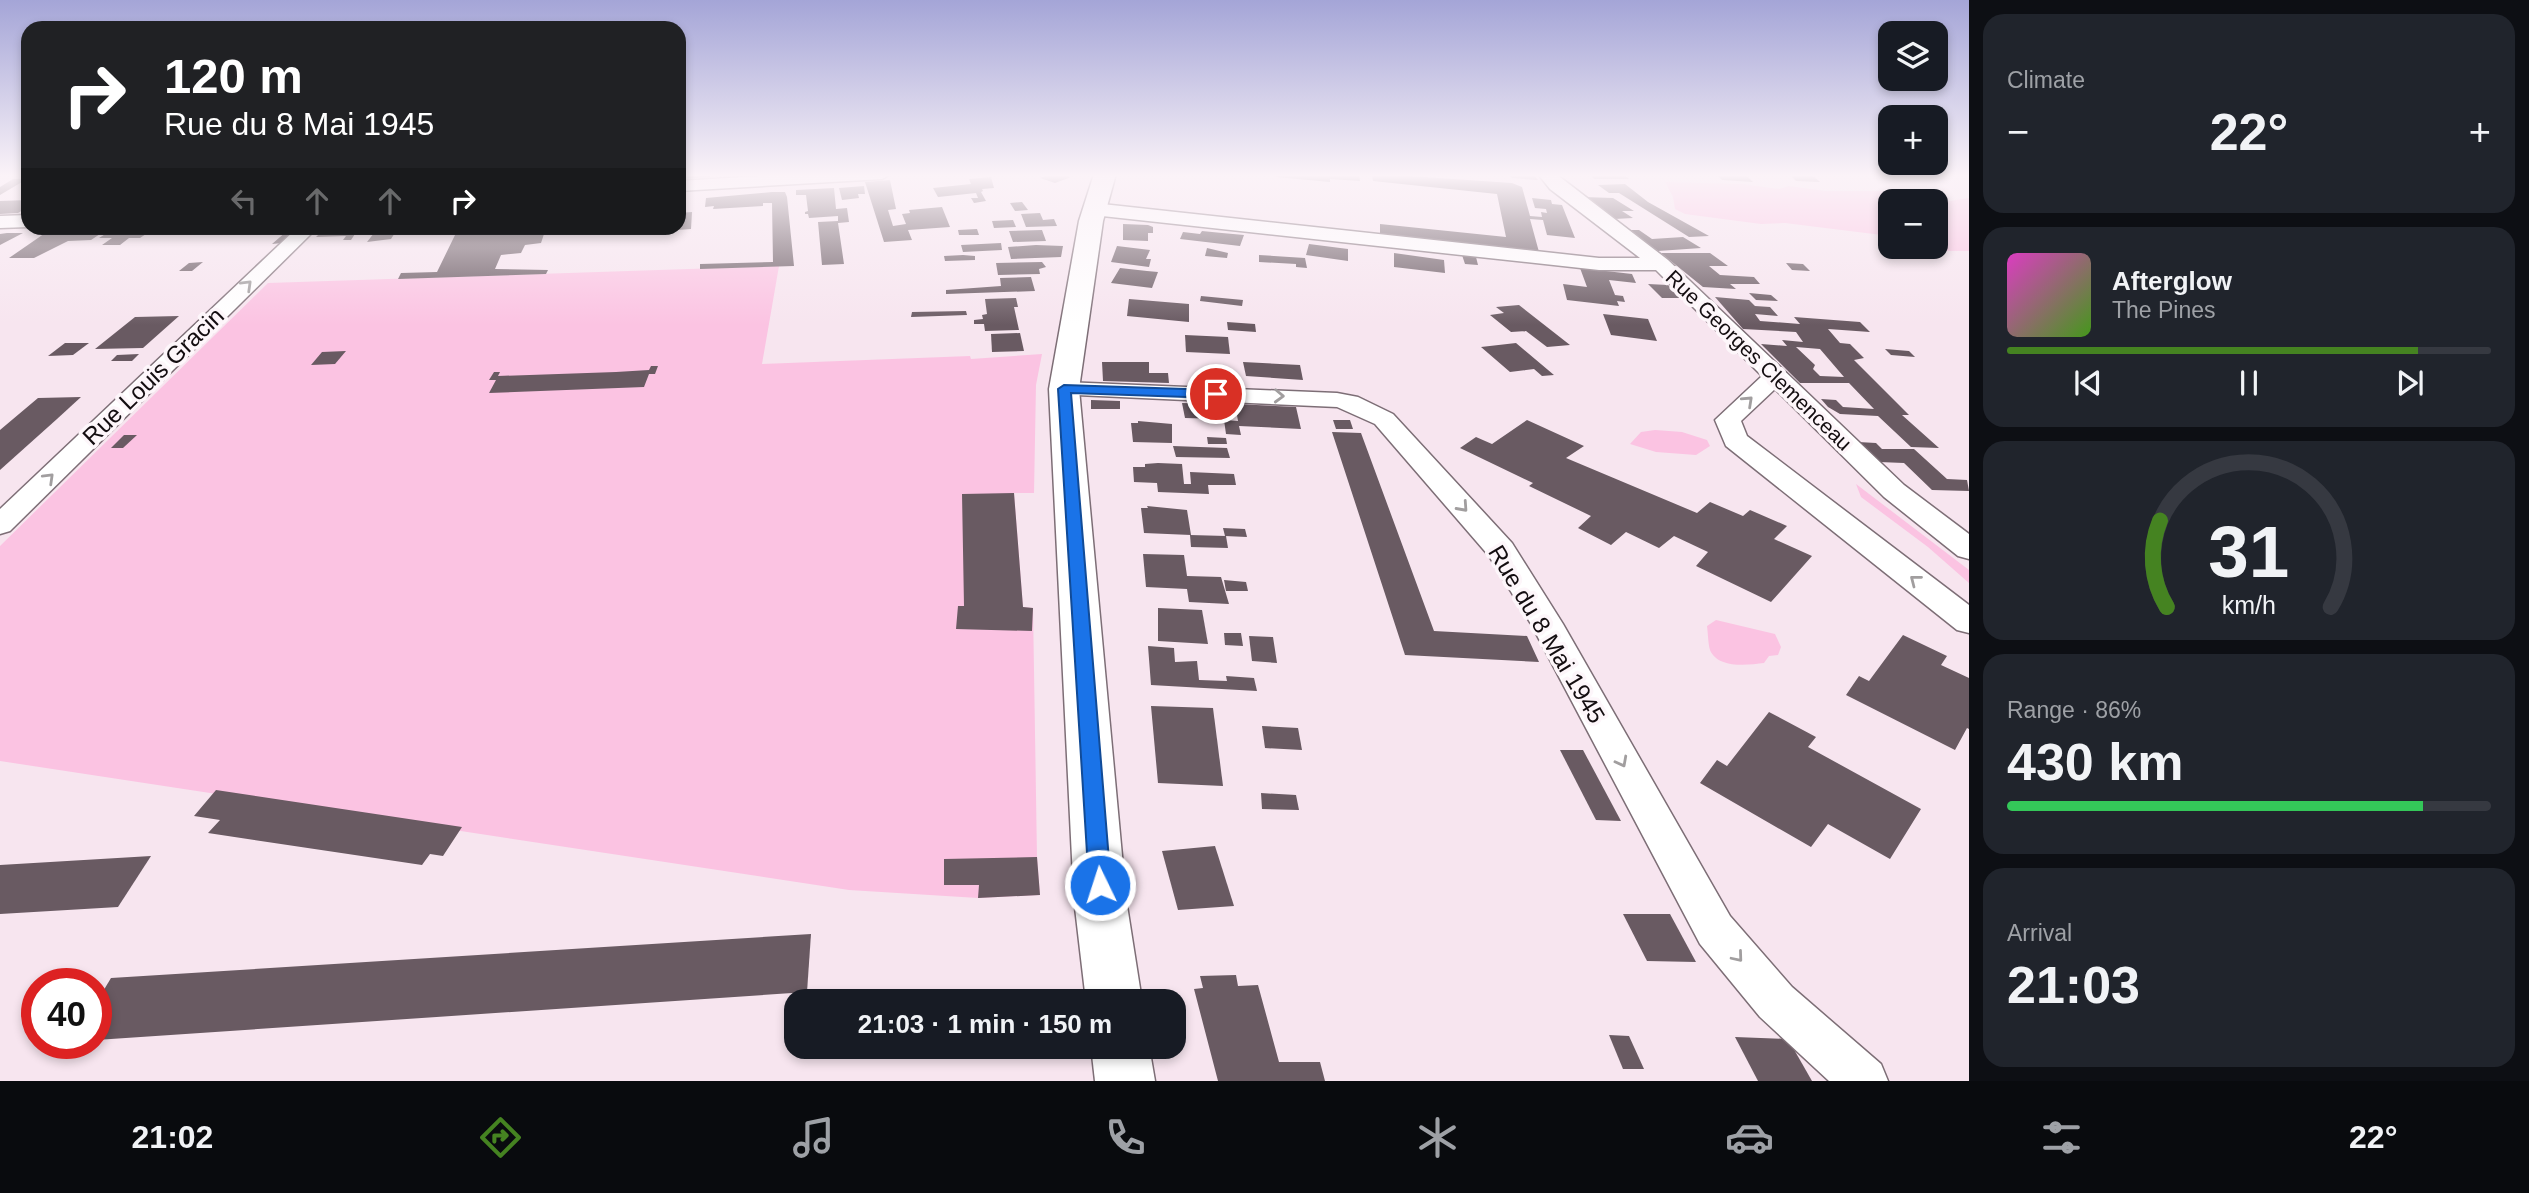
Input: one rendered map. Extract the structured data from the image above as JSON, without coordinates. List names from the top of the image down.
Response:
{
  "streets": {
    "street": ["Rue Georges Clemenceau", "Rue Louis Gracin", "Rue du 8 Mai 1945"]
  },
  "one_way": ["Rue Louis Gracin", "Rue du 8 Mai 1945"],
  "page": {
    "tile": [
      "Climate",
      ["Range · 86%", "430 km"],
      ["Arrival", "21:03"]
    ],
    "map_buttons": ["+", "−"],
    "turn": ["120 m", "Rue du 8 Mai 1945"],
    "heat": ["−", "22°", "+"],
    "song": ["Afterglow", "The Pines"],
    "limit": "40",
    "trip": "21:03 · 1 min · 150 m",
    "tabs": ["21:02", "22°"],
    "gauge": ["31", "km/h"]
  }
}
